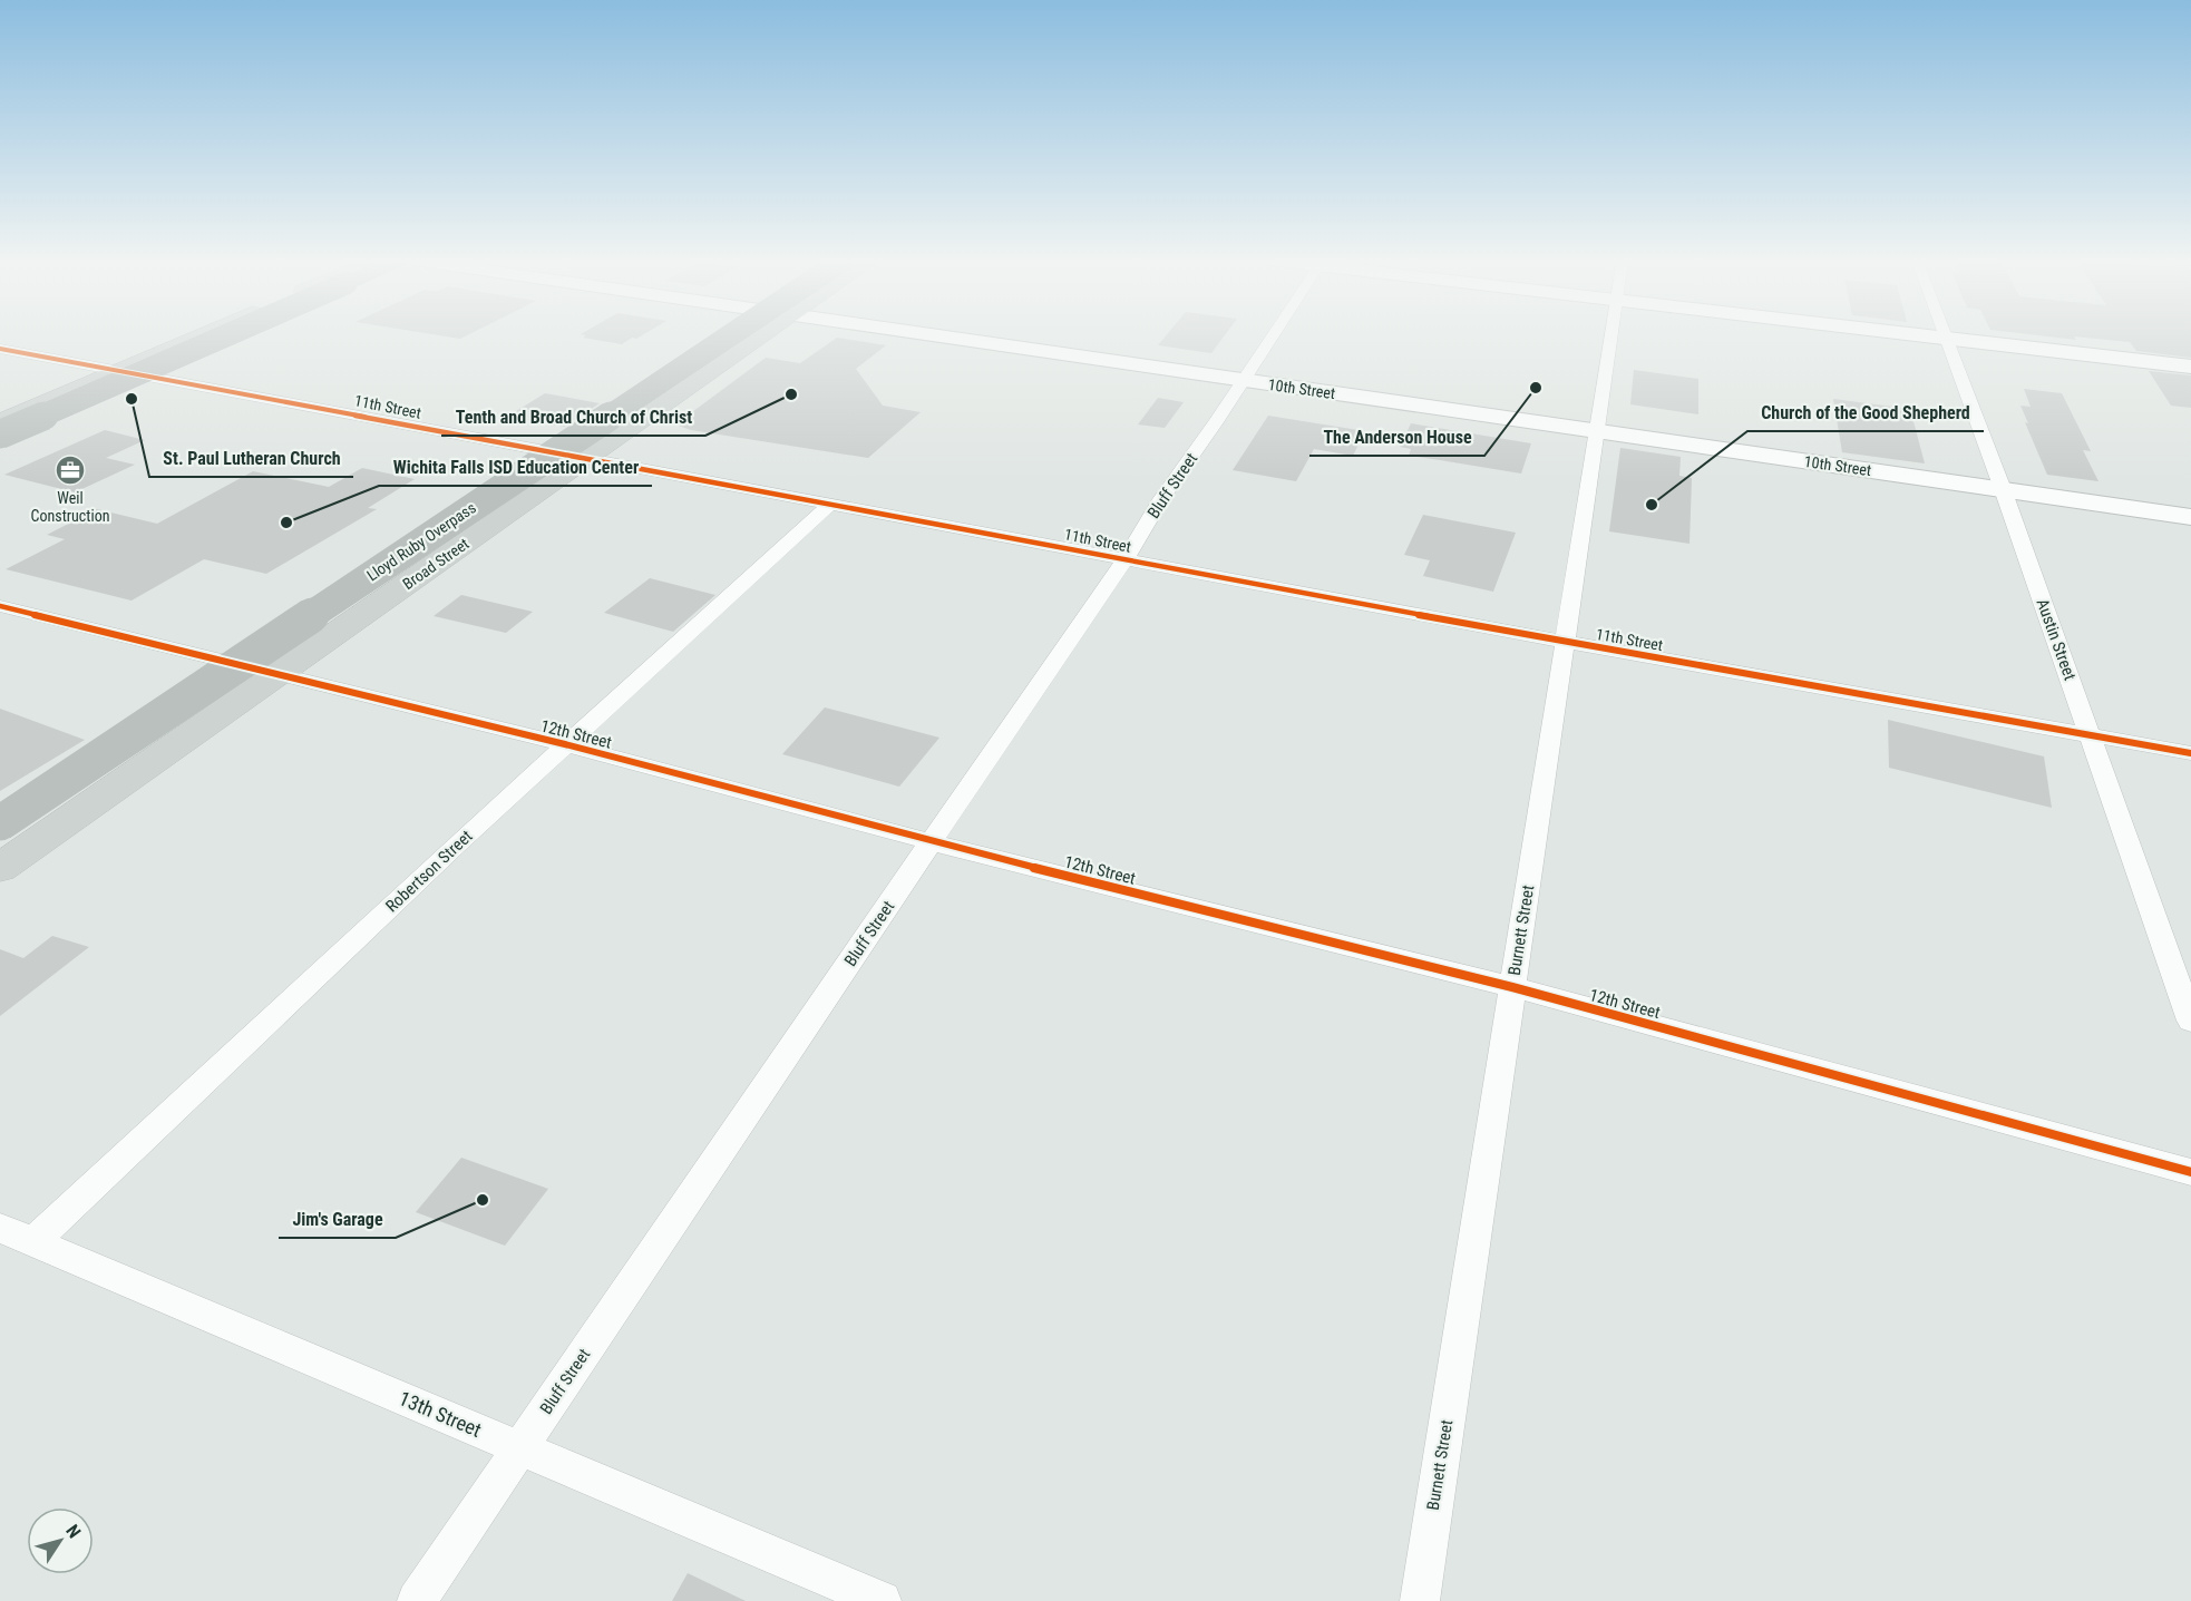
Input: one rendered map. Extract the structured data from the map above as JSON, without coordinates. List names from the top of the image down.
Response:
{
  "streets": {
    "highway": ["Lloyd Ruby Overpass"],
    "main road": ["Broad Street"],
    "street": [
      "10th Street",
      "11th Street",
      "Bluff Street",
      "Austin Street",
      "12th Street",
      "Robertson Street",
      "Burnett Street",
      "13th Street"
    ]
  },
  "crossings": [
    ["10th Street", "Bluff Street"],
    ["10th Street", "Austin Street"],
    ["10th Street", "Burnett Street"],
    ["11th Street", "Bluff Street"],
    ["11th Street", "Broad Street"],
    ["11th Street", "Austin Street"],
    ["11th Street", "Robertson Street"],
    ["11th Street", "Burnett Street"],
    ["Bluff Street", "12th Street"],
    ["Bluff Street", "13th Street"],
    ["Broad Street", "12th Street"],
    ["12th Street", "Robertson Street"],
    ["12th Street", "Burnett Street"],
    ["Robertson Street", "13th Street"]
  ],
  "places": {
    "other": [
      "The Anderson House",
      "Tenth and Broad Church of Christ",
      "St. Paul Lutheran Church",
      "Church of the Good Shepherd",
      "Wichita Falls ISD Education Center",
      "Jim's Garage"
    ],
    "office": ["Weil Construction"]
  },
  "north": "top right"
}
